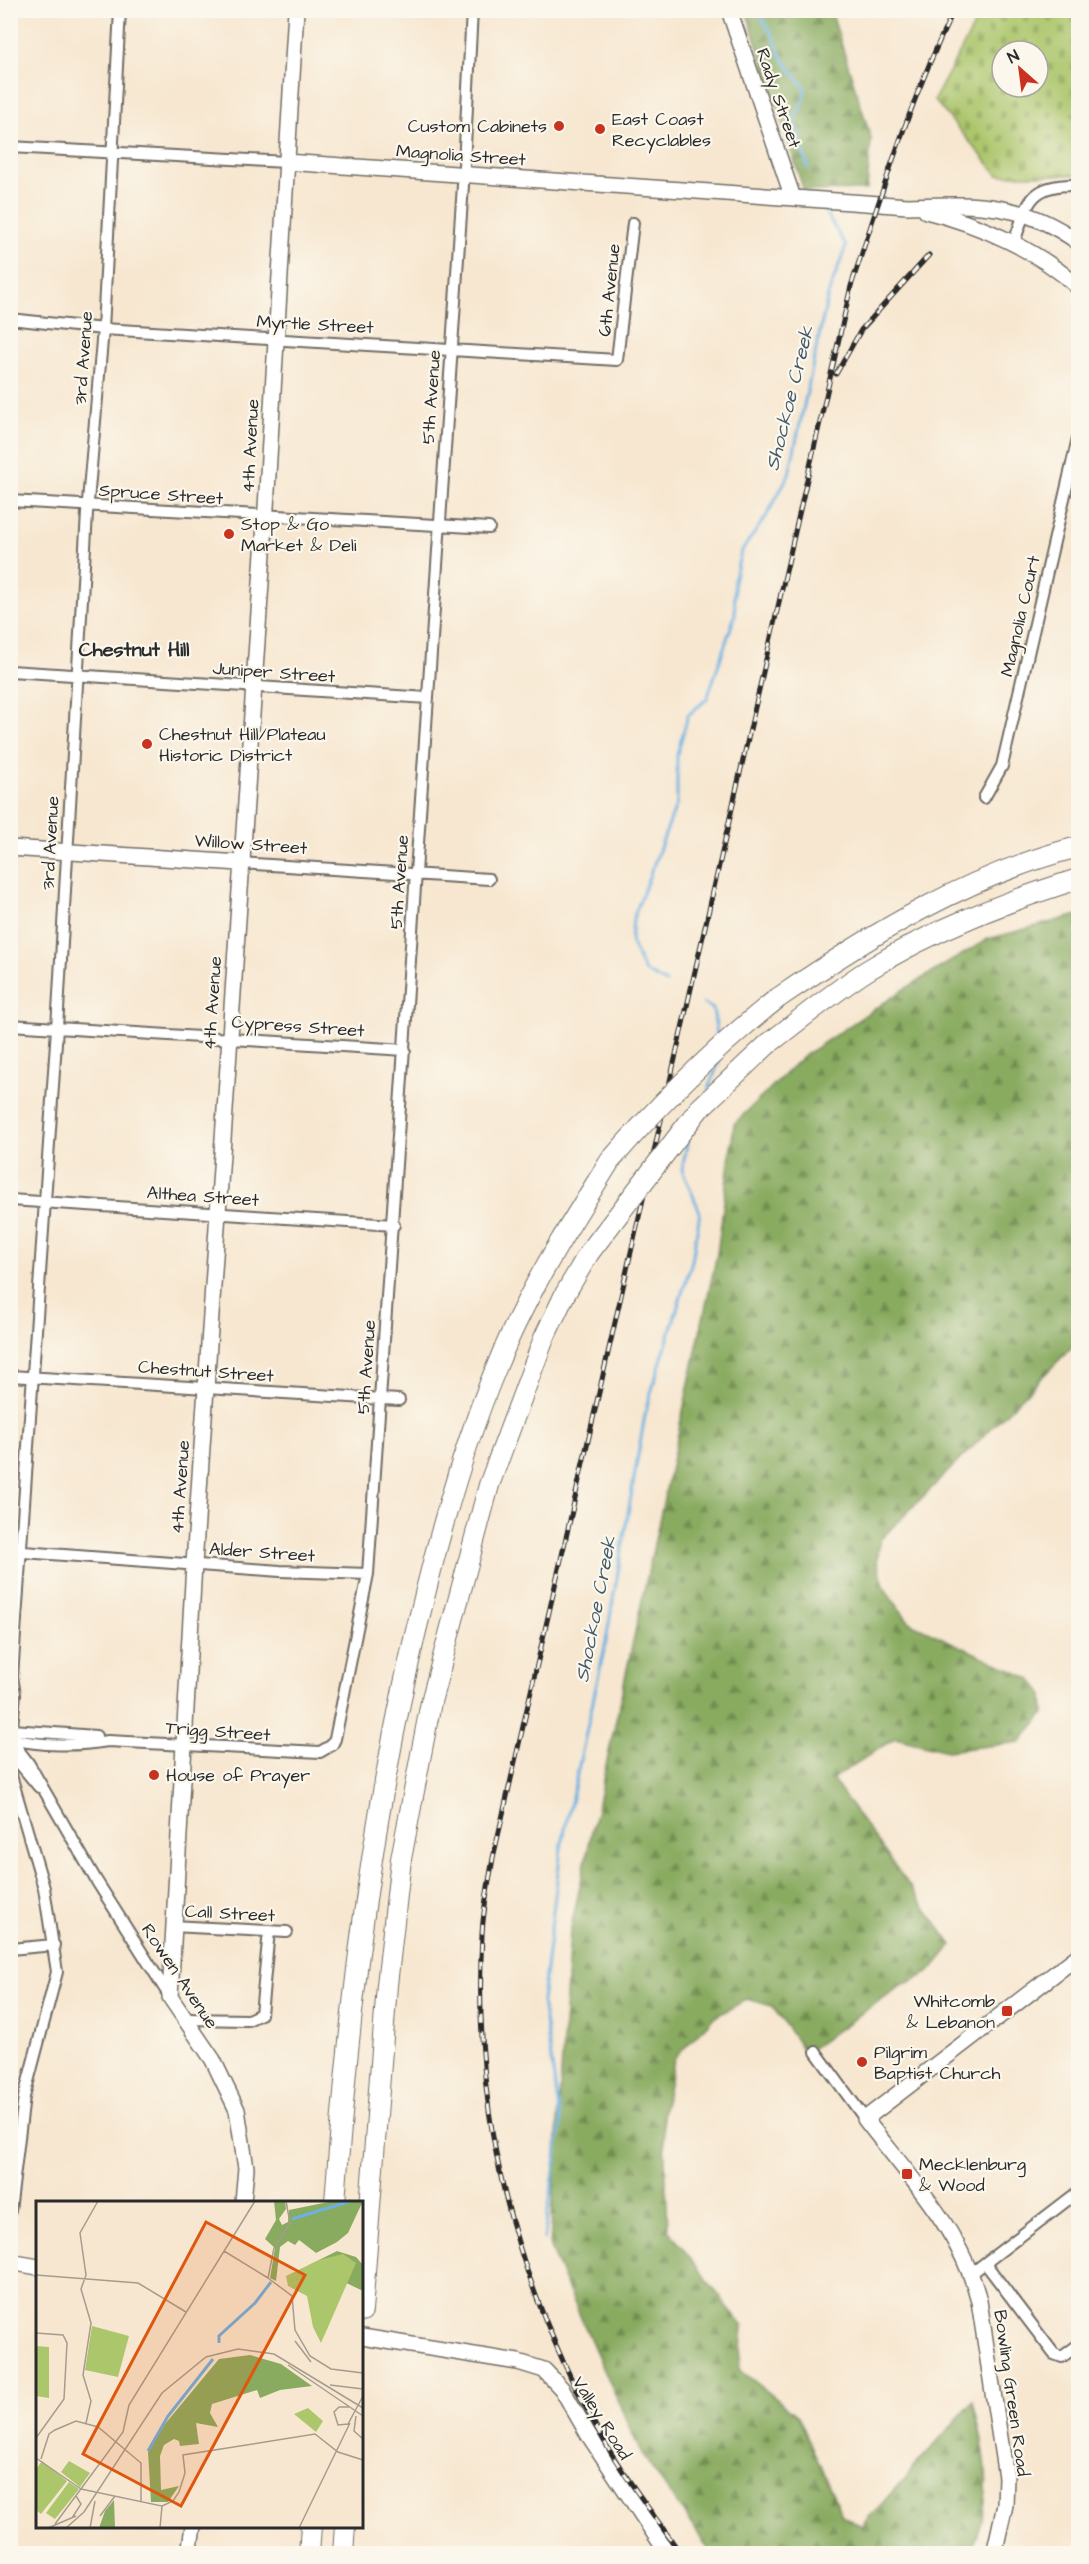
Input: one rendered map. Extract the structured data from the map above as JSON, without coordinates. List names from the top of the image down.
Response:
{
  "streets": {
    "main road": [
      "Rady Street",
      "Magnolia Street",
      "4th Avenue",
      "Willow Street",
      "Rowen Avenue",
      "Bowling Green Road",
      "Valley Road"
    ],
    "street": [
      "6th Avenue",
      "Myrtle Street",
      "3rd Avenue",
      "5th Avenue",
      "Spruce Street",
      "Magnolia Court",
      "Juniper Street",
      "Cypress Street",
      "Althea Street",
      "Chestnut Street",
      "Alder Street",
      "Trigg Street",
      "Call Street"
    ]
  },
  "crossings": [
    ["Rady Street", "Magnolia Street"],
    ["Magnolia Street", "3rd Avenue"],
    ["Magnolia Street", "5th Avenue"],
    ["Magnolia Street", "4th Avenue"],
    ["6th Avenue", "Myrtle Street"],
    ["Myrtle Street", "3rd Avenue"],
    ["Myrtle Street", "5th Avenue"],
    ["Myrtle Street", "4th Avenue"],
    ["3rd Avenue", "Spruce Street"],
    ["3rd Avenue", "Juniper Street"],
    ["3rd Avenue", "Willow Street"],
    ["3rd Avenue", "Cypress Street"],
    ["3rd Avenue", "Althea Street"],
    ["3rd Avenue", "Chestnut Street"],
    ["3rd Avenue", "Alder Street"],
    ["3rd Avenue", "Trigg Street"],
    ["3rd Avenue", "Rowen Avenue"],
    ["5th Avenue", "Spruce Street"],
    ["5th Avenue", "Juniper Street"],
    ["5th Avenue", "Willow Street"],
    ["5th Avenue", "Cypress Street"],
    ["5th Avenue", "Althea Street"],
    ["5th Avenue", "Chestnut Street"],
    ["5th Avenue", "Alder Street"],
    ["5th Avenue", "Trigg Street"],
    ["4th Avenue", "Spruce Street"],
    ["4th Avenue", "Juniper Street"],
    ["4th Avenue", "Willow Street"],
    ["4th Avenue", "Cypress Street"],
    ["4th Avenue", "Althea Street"],
    ["4th Avenue", "Chestnut Street"],
    ["4th Avenue", "Alder Street"],
    ["4th Avenue", "Trigg Street"],
    ["4th Avenue", "Call Street"],
    ["4th Avenue", "Rowen Avenue"],
    ["Trigg Street", "Rowen Avenue"]
  ],
  "districts": ["Chestnut Hill"],
  "water": ["Shockoe Creek"],
  "places": {
    "other": [
      "Custom Cabinets",
      "East Coast Recyclables",
      "Stop & Go Market & Deli",
      "Chestnut Hill/Plateau Historic District",
      "House of Prayer",
      "Pilgrim Baptist Church"
    ],
    "transit": ["Whitcomb & Lebanon", "Mecklenburg & Wood"]
  },
  "north": "top left"
}
